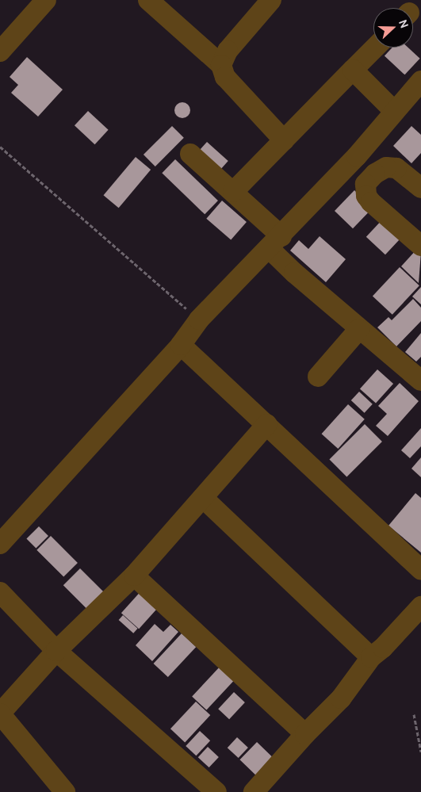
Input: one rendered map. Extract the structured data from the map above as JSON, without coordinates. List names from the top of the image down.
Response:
{
  "north": "right"
}
